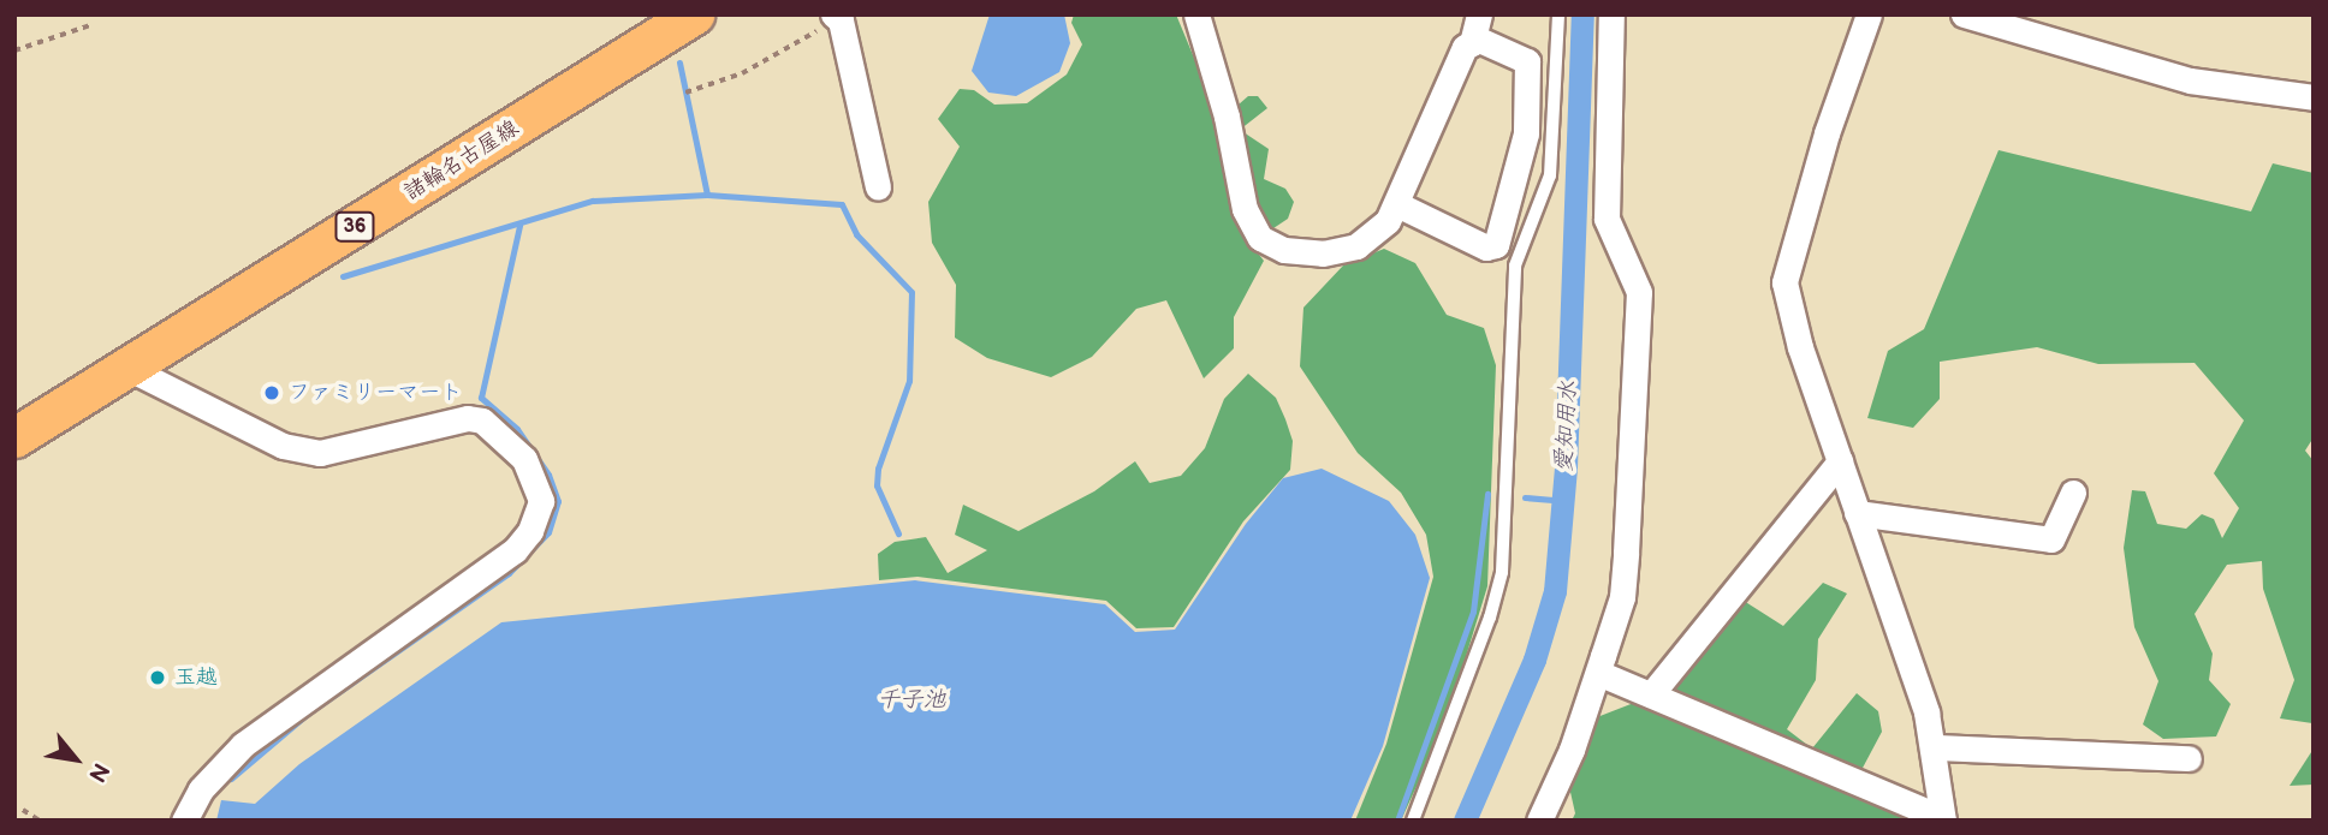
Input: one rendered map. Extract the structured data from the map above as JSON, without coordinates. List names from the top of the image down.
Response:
{
  "streets": {
    "main road": ["諸輪名古屋線", "36"]
  },
  "water": ["愛知用水", "千子池"],
  "places": ["ファミリーマート", "玉越"],
  "north": "bottom right"
}
